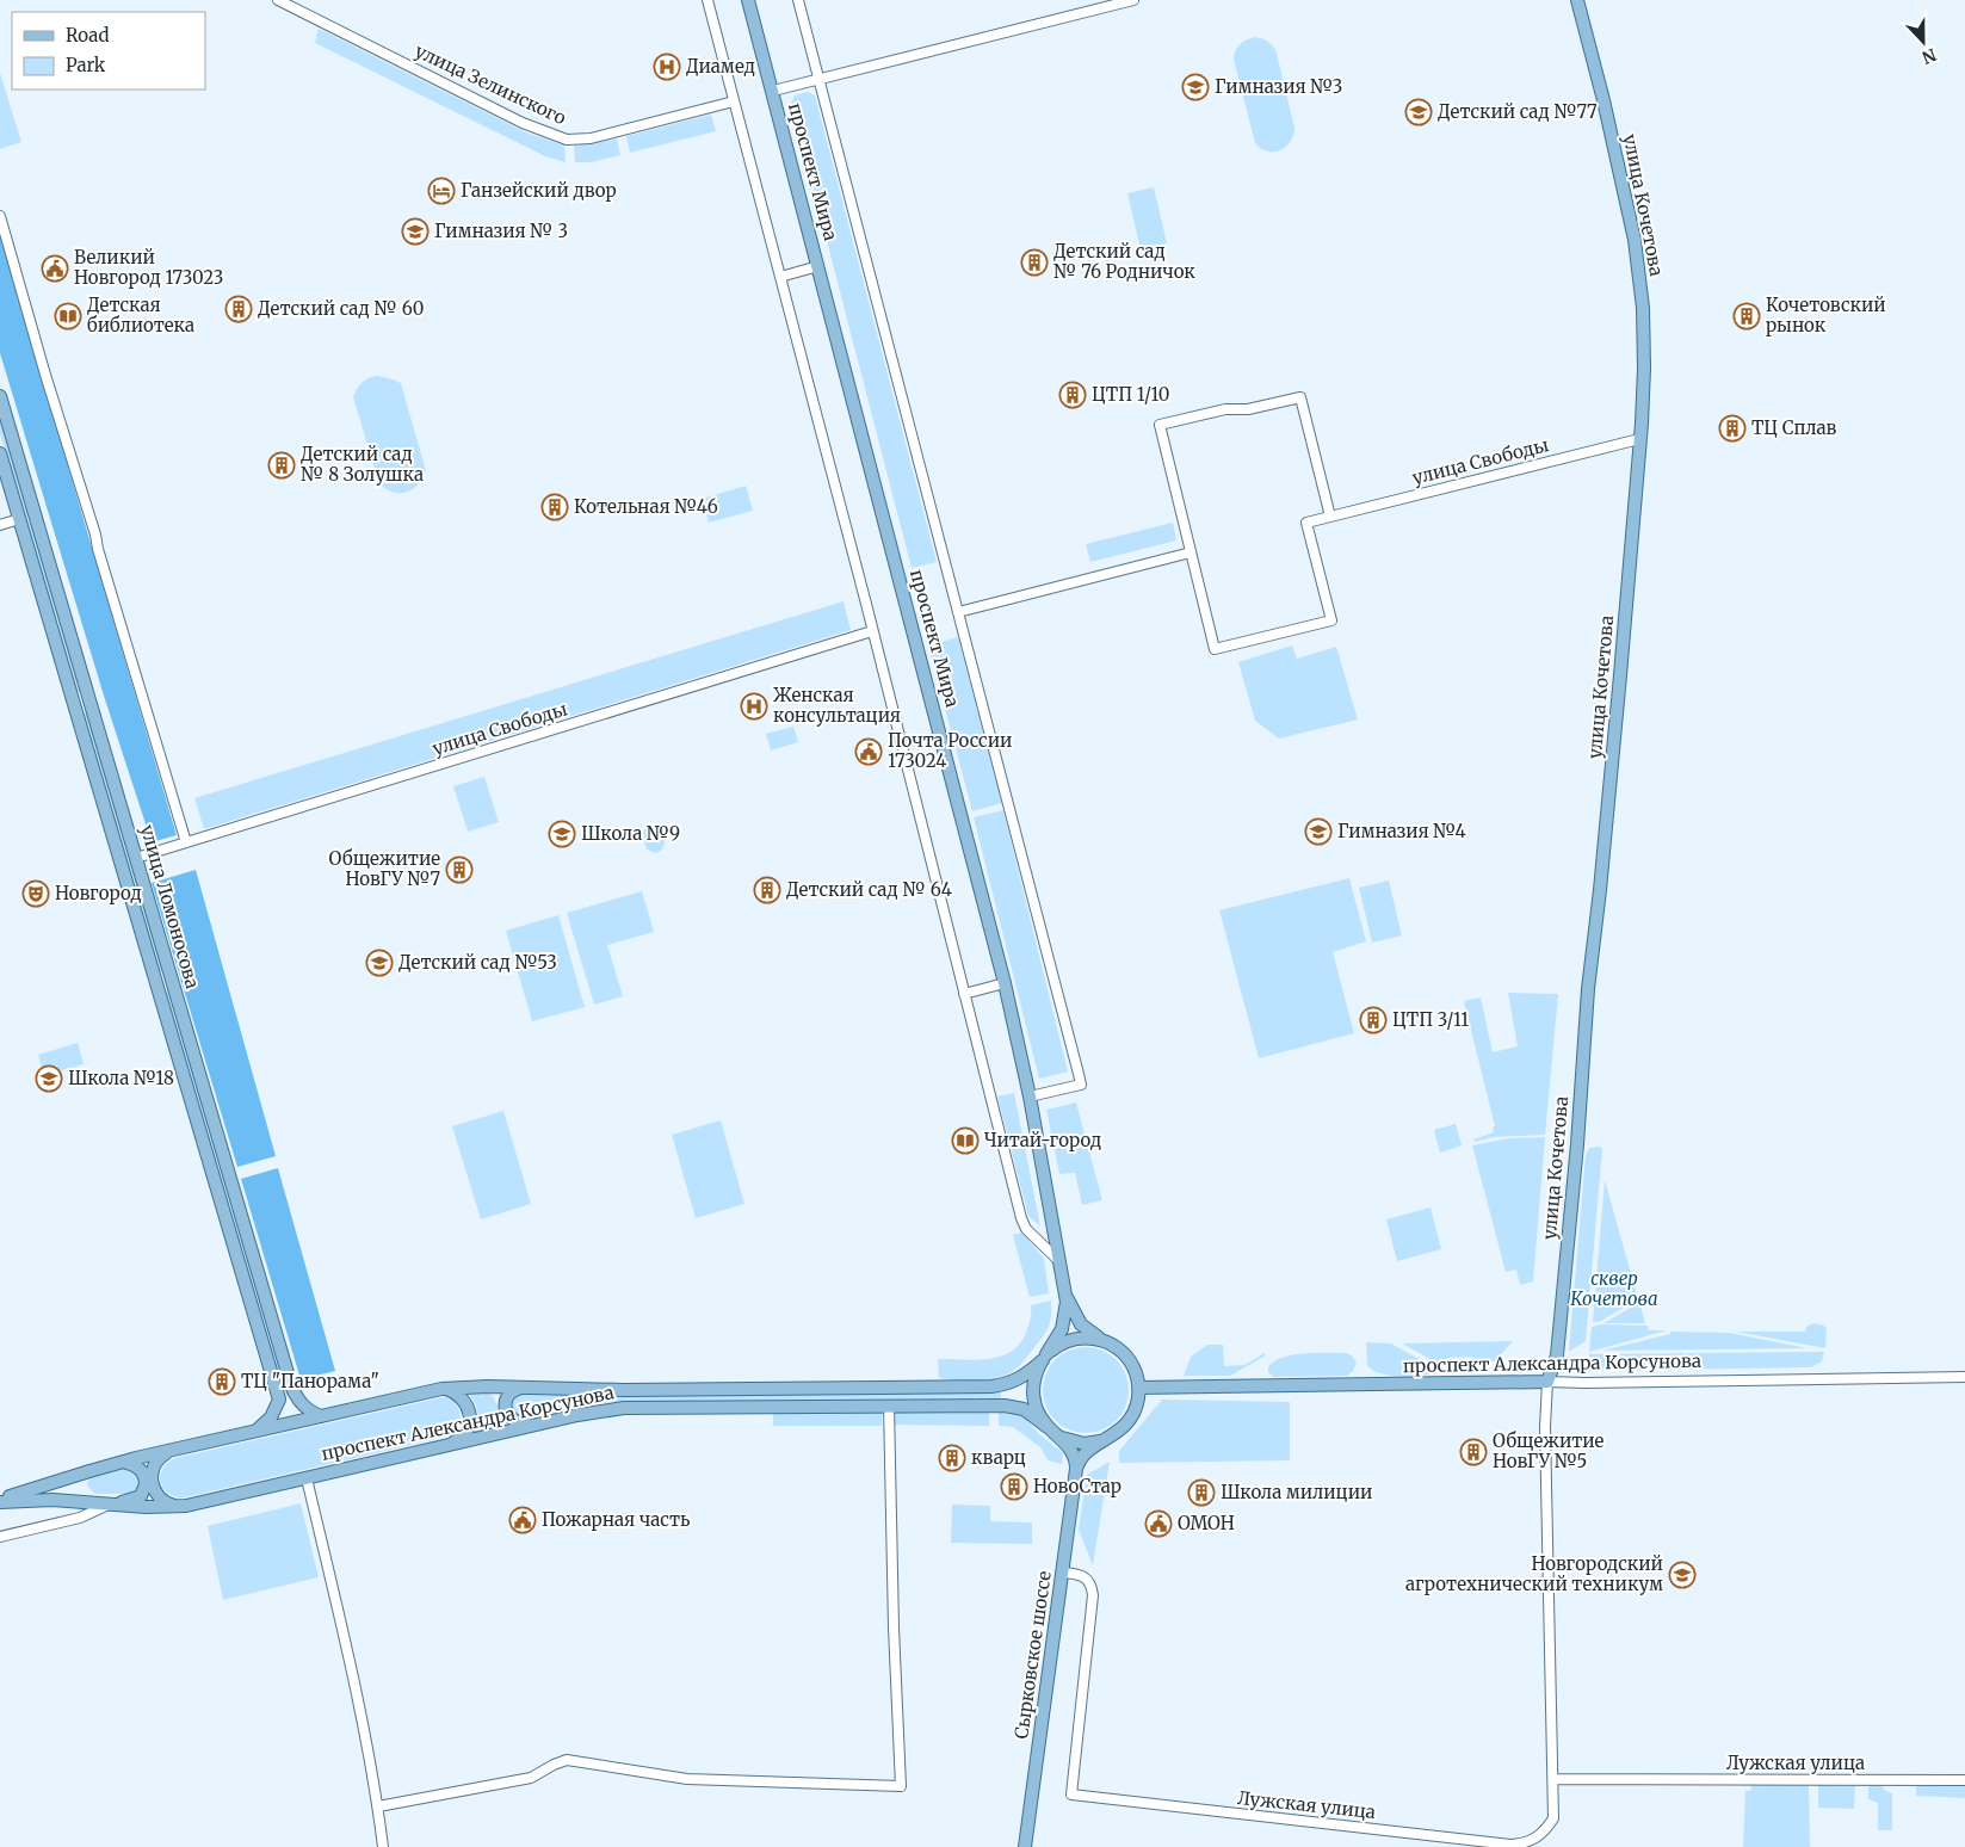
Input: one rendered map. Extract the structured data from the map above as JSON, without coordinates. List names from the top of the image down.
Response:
{
  "streets": {
    "main road": [
      "проспект Мира",
      "улица Кочетова",
      "улица Ломоносова",
      "проспект Александра Корсунова",
      "Сырковское шоссе"
    ],
    "street": ["улица Зелинского", "улица Свободы", "Лужская улица"]
  },
  "crossings": [
    ["проспект Мира", "проспект Александра Корсунова"],
    ["улица Кочетова", "улица Свободы"],
    ["улица Кочетова", "проспект Александра Корсунова"],
    ["улица Свободы", "улица Ломоносова"],
    ["Сырковское шоссе", "Лужская улица"]
  ],
  "parks": ["сквер Кочетова"],
  "places": {
    "hospital": ["Диамед", "Женская консультация"],
    "school or university": [
      "Гимназия №3",
      "Детский сад №77",
      "Гимназия № 3",
      "Гимназия №4",
      "Школа №9",
      "Детский сад №53",
      "Школа №18",
      "Новгородский агротехнический техникум"
    ],
    "hotel": ["Ганзейский двор"],
    "building": [
      "Детский сад № 76 Родничок",
      "Детский сад № 60",
      "Кочетовский рынок",
      "ЦТП 1/10",
      "ТЦ Сплав",
      "Детский сад № 8 Золушка",
      "Котельная №46",
      "Общежитие НовГУ №7",
      "Детский сад № 64",
      "ЦТП 3/11",
      "ТЦ \"Панорама\"",
      "Общежитие НовГУ №5",
      "кварц",
      "НовоСтар",
      "Школа милиции"
    ],
    "public building": [
      "Великий Новгород 173023",
      "Почта России 173024",
      "Пожарная часть",
      "ОМОН"
    ],
    "library": ["Детская библиотека", "Читай-город"],
    "theatre": ["Новгород"]
  },
  "legend": ["Road", "Park"],
  "north": "bottom"
}
